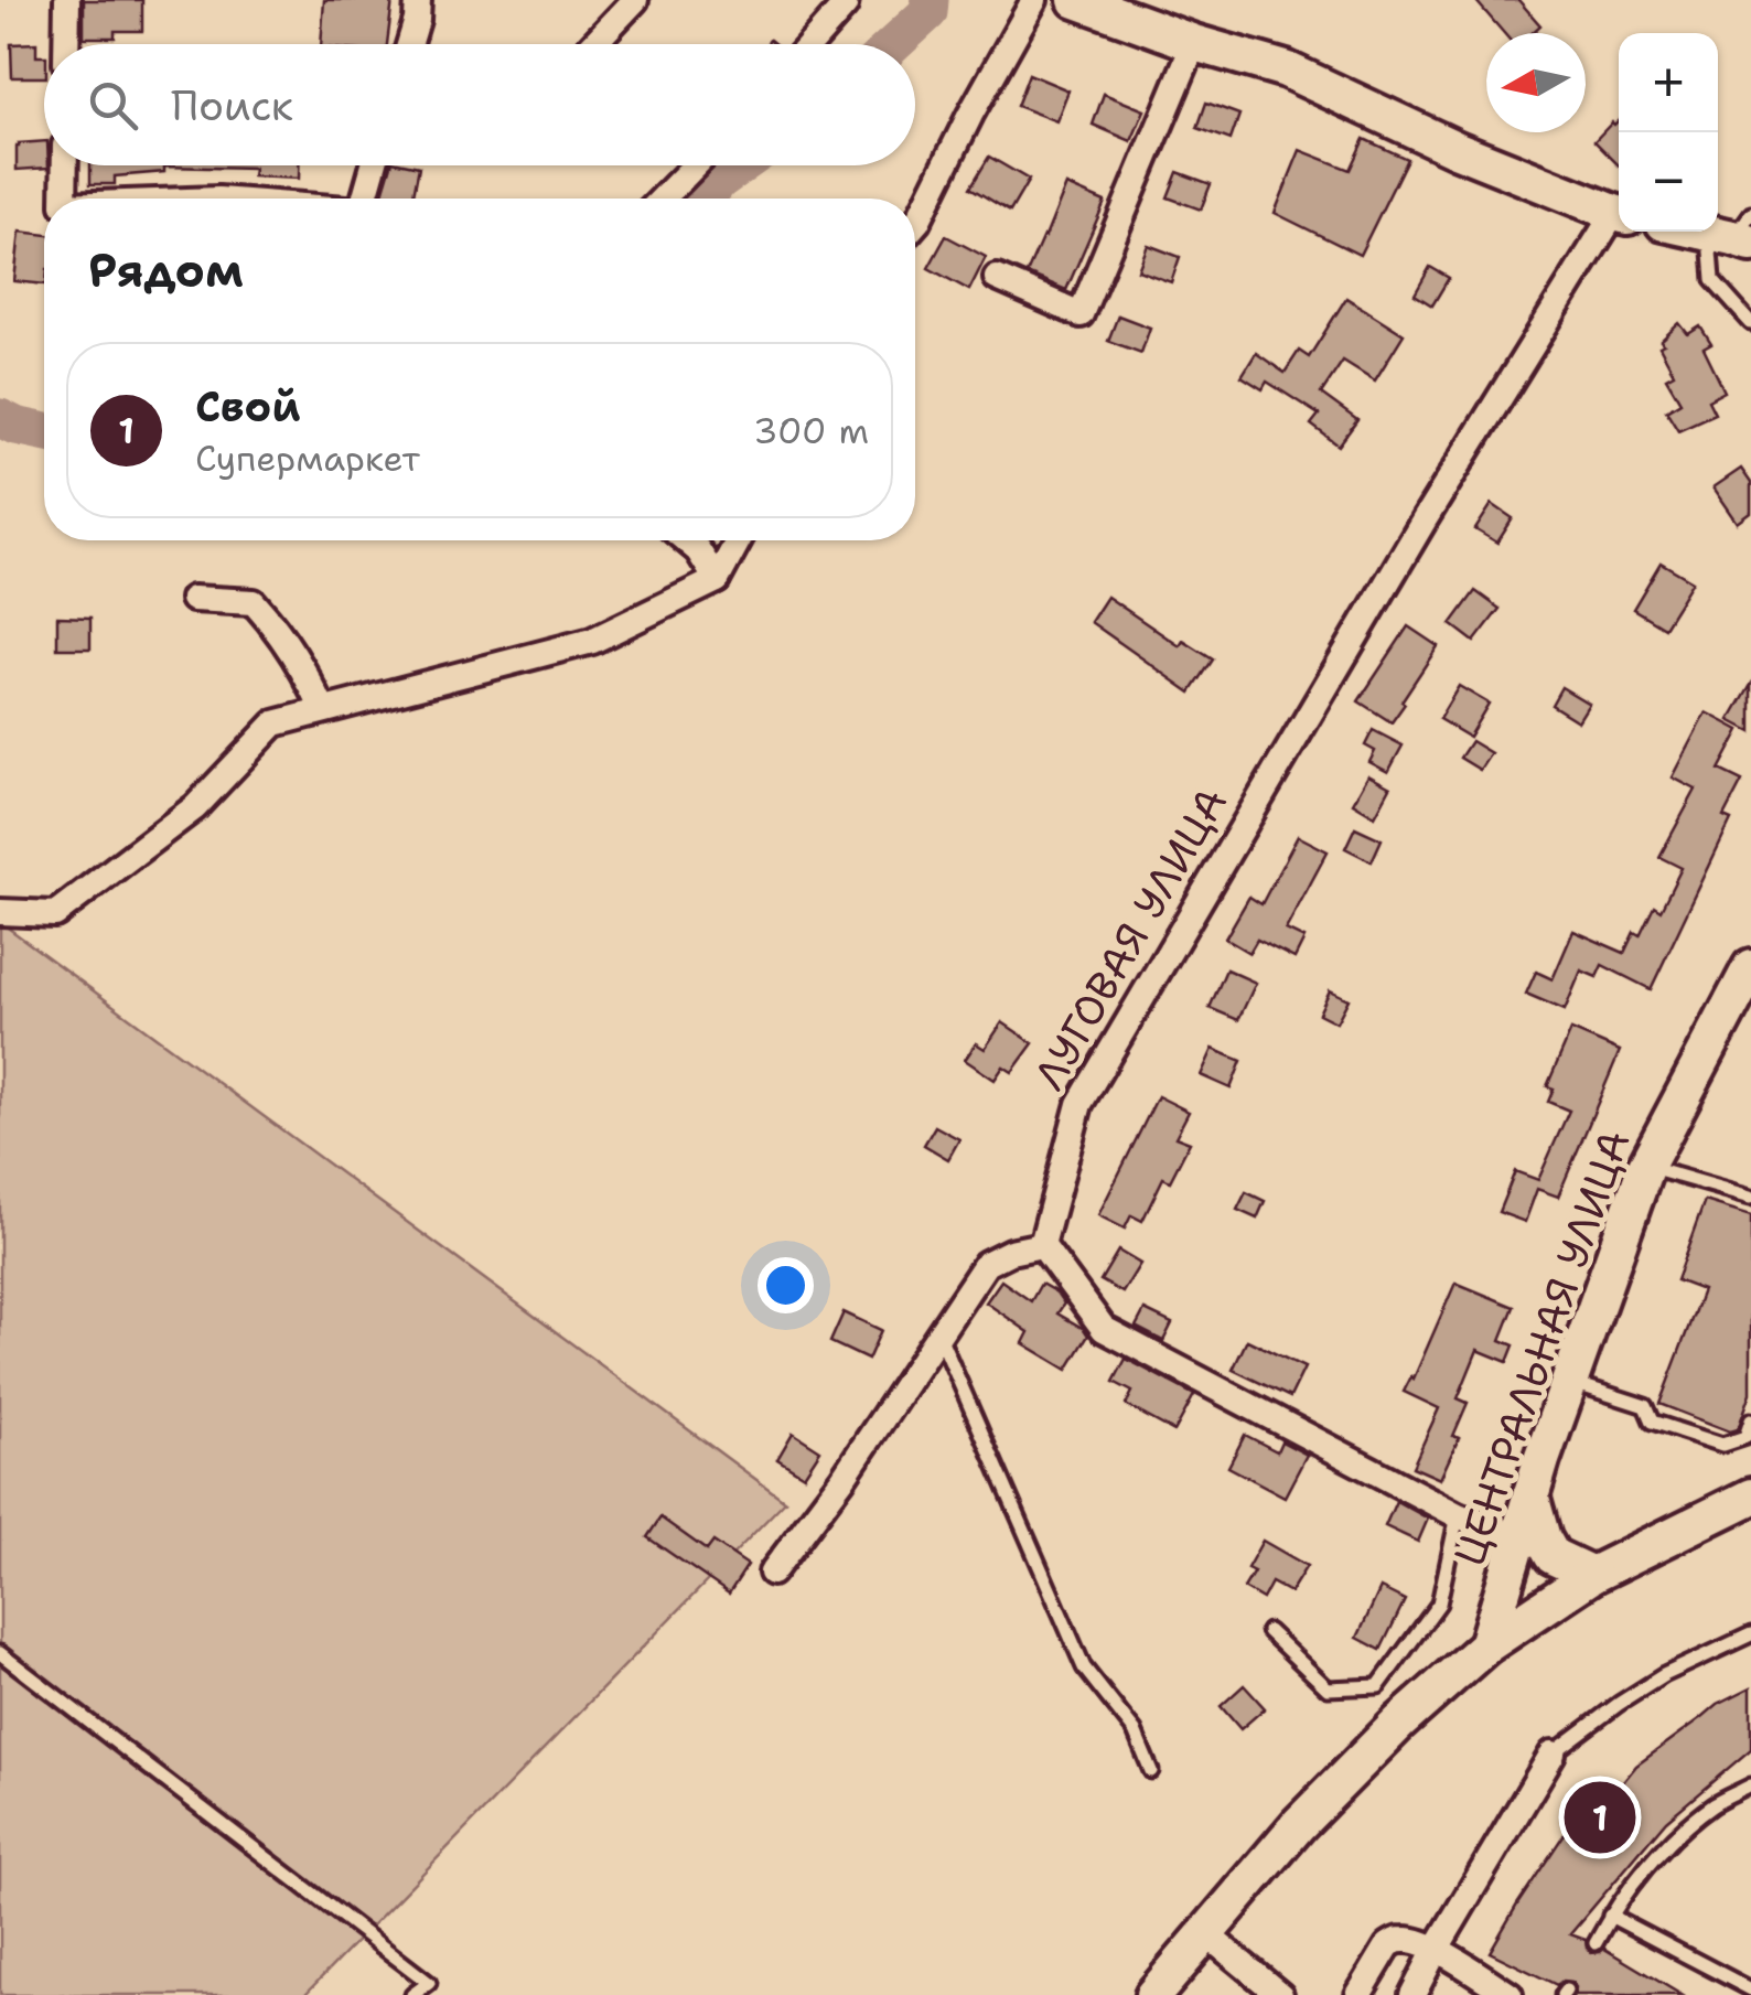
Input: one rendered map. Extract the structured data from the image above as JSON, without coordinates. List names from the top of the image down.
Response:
{
  "streets": {
    "main road": ["ЦЕНТРАЛЬНАЯ УЛИЦА"],
    "street": ["ЛУГОВАЯ УЛИЦА"]
  },
  "north": "left",
  "page": {
    "map_buttons": ["+", "−"],
    "search": "Поиск",
    "heading": "Рядом",
    "list": [
      {
        "mark": "1",
        "name": "Свой",
        "note": "Супермаркет",
        "value": "300 m"
      }
    ],
    "pins": "1"
  }
}
